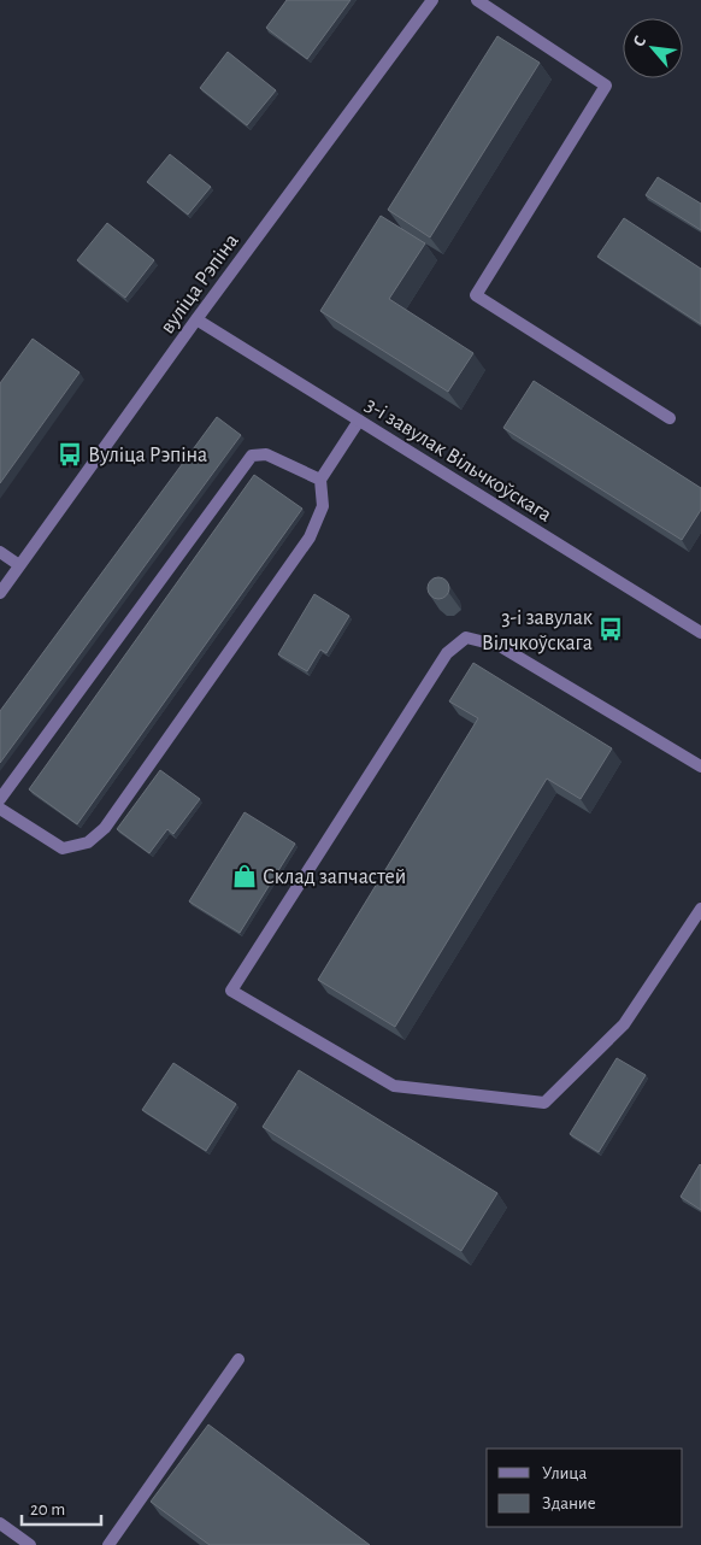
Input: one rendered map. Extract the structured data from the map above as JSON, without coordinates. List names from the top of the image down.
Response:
{
  "streets": {
    "street": ["вуліца Рэпіна", "3-і завулак Вільчкоўскага"]
  },
  "crossings": [
    ["вуліца Рэпіна", "3-і завулак Вільчкоўскага"]
  ],
  "places": {
    "bus stop": ["Вуліца Рэпіна", "3-і завулак Вілчкоўскага"],
    "shop": ["Склад запчастей"]
  },
  "legend": ["Улица", "Здание"],
  "scale_bar": "20 m",
  "north": "top left"
}
